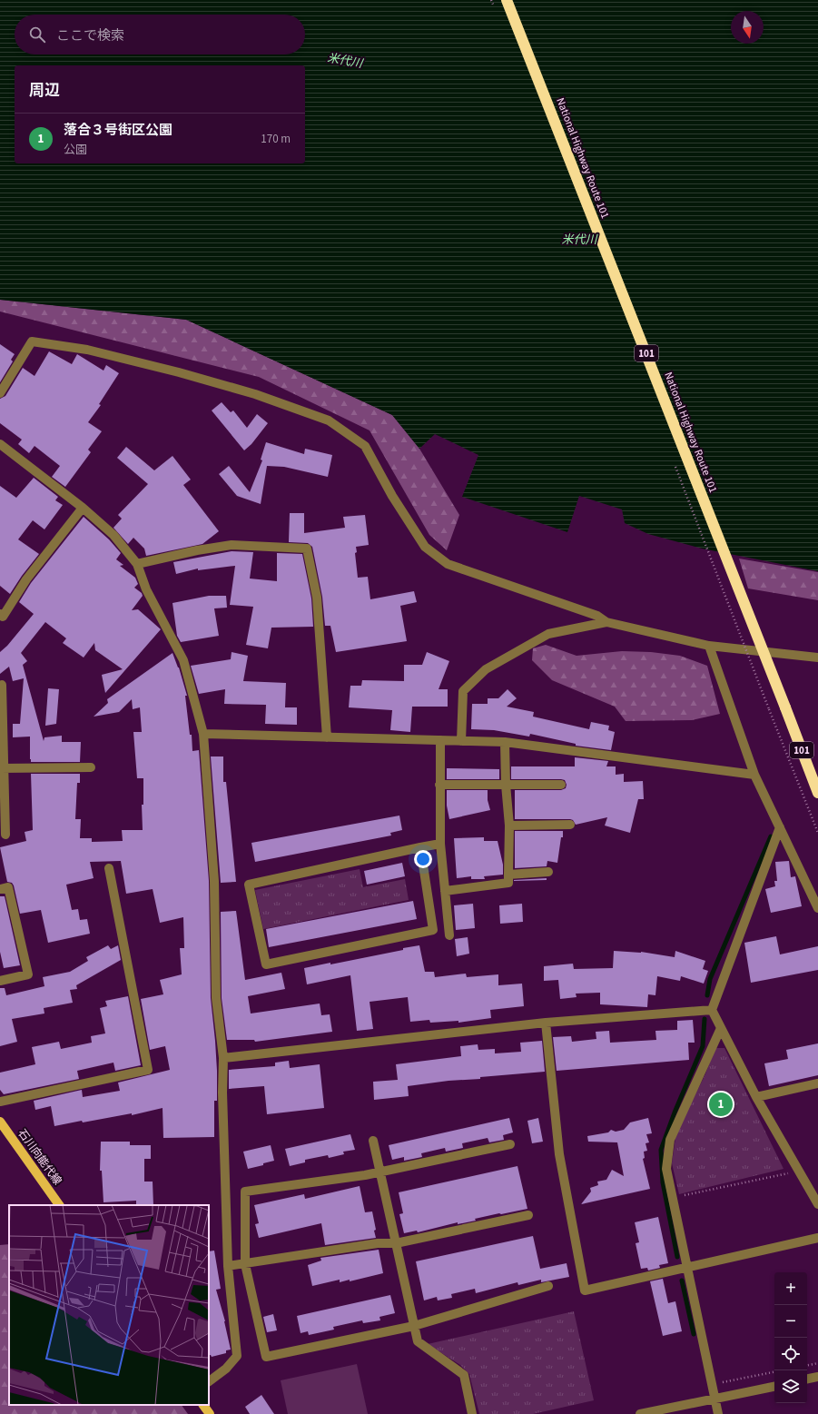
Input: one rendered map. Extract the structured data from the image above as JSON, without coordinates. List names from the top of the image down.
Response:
{
  "streets": {
    "highway": ["National Highway Route 101", "101"],
    "main road": ["石川向能代線"]
  },
  "water": ["米代川"],
  "north": "bottom",
  "page": {
    "search": "ここで検索",
    "heading": "周辺",
    "list": [
      {
        "mark": "1",
        "name": "落合３号街区公園",
        "note": "公園",
        "value": "170 m"
      }
    ],
    "pins": "1",
    "map_buttons": ["+", "−"]
  }
}
